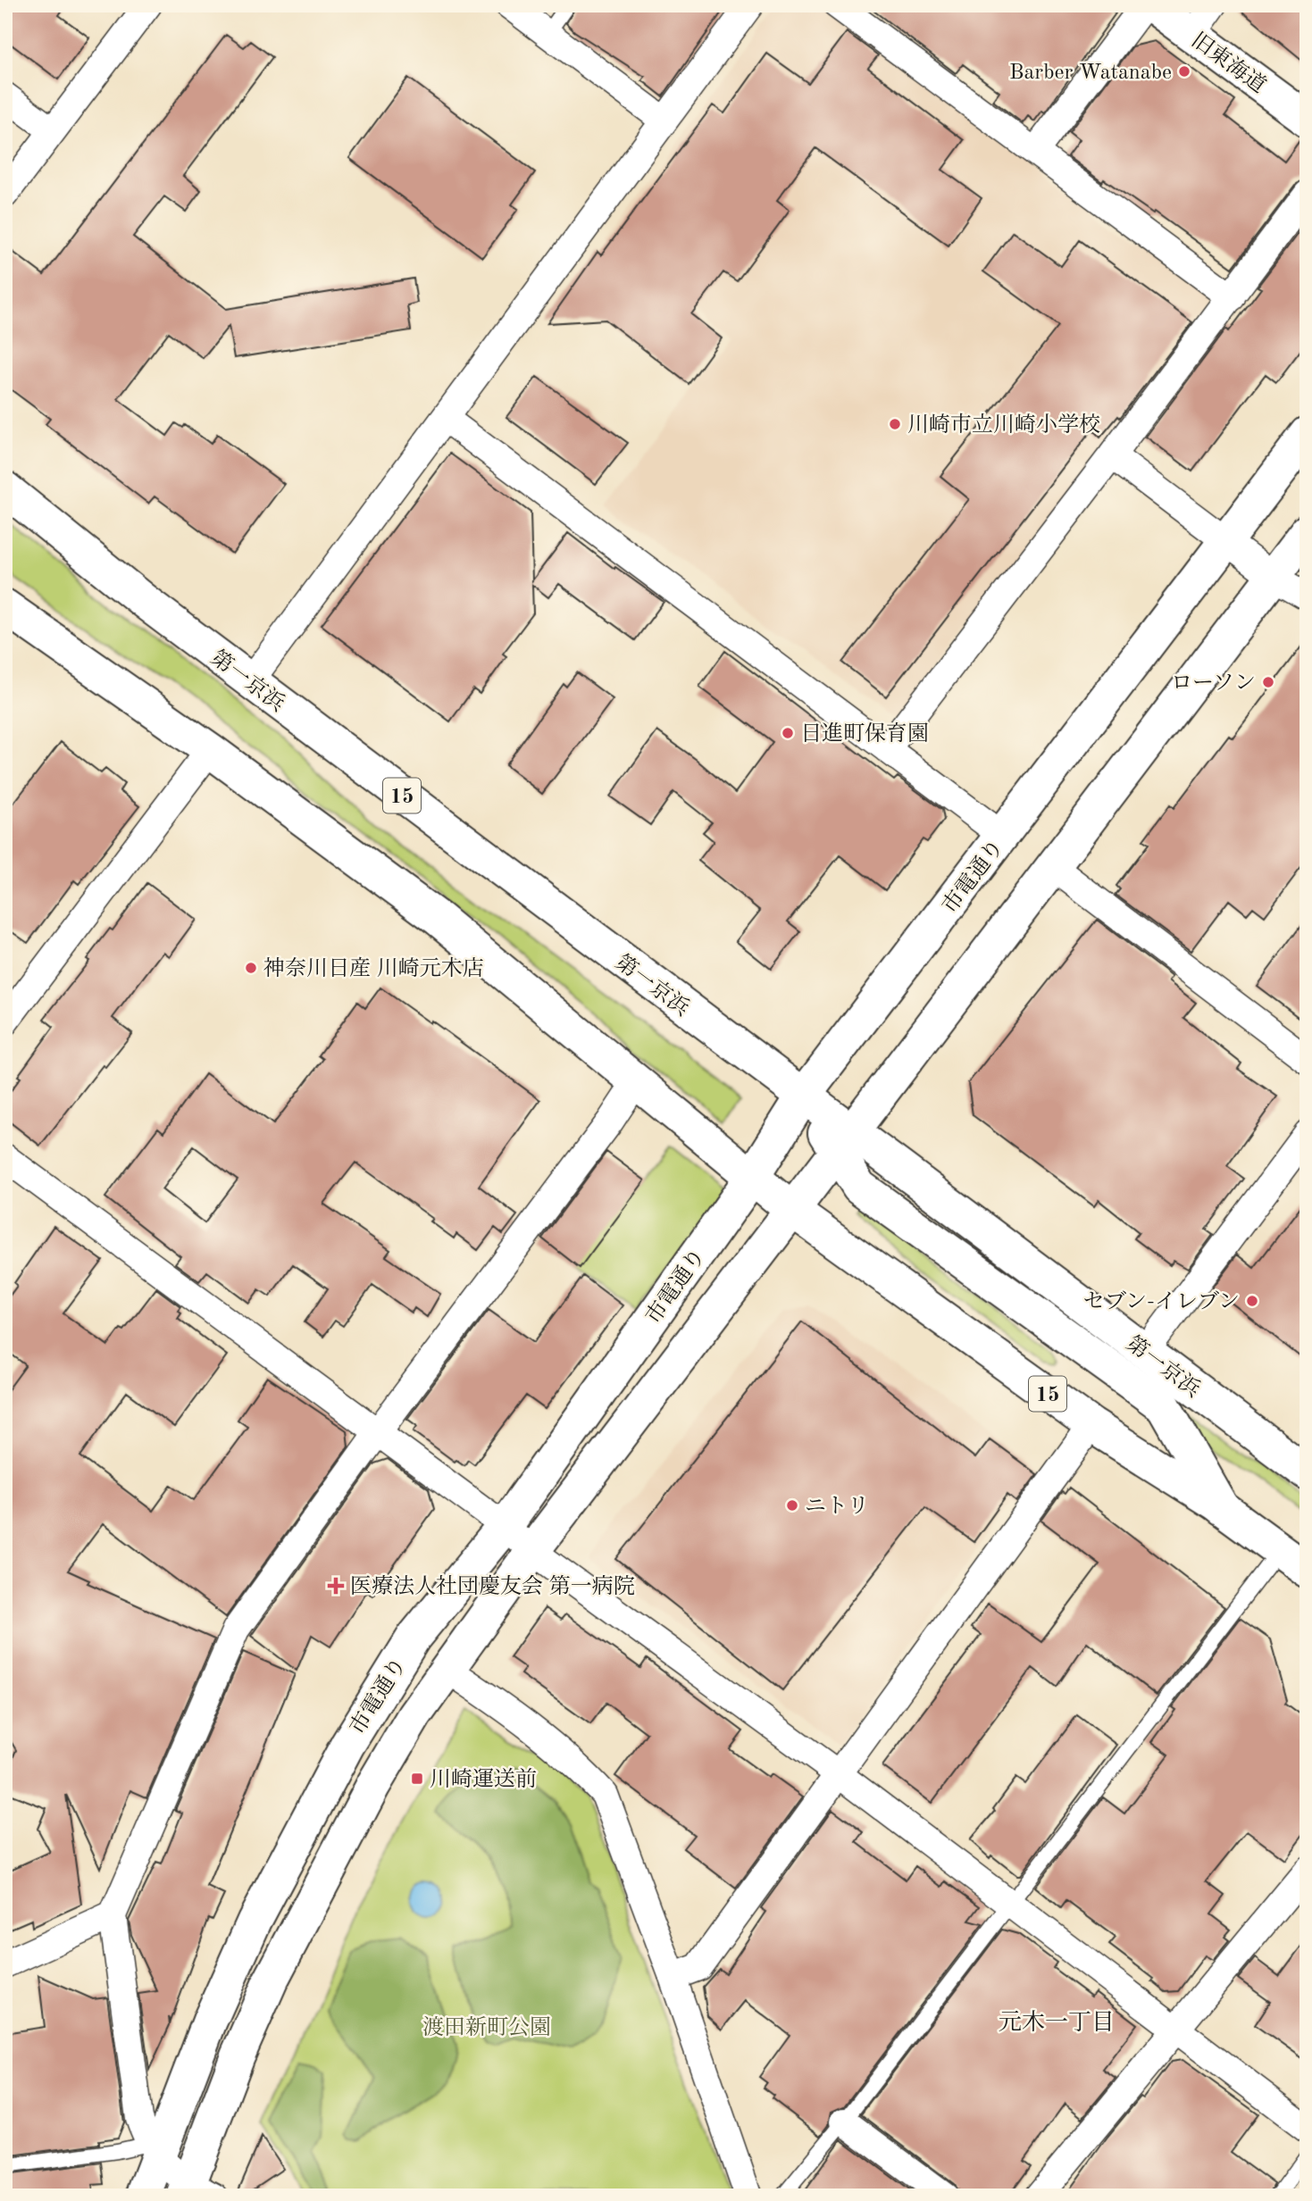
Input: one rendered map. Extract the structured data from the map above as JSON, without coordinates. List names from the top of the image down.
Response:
{
  "streets": {
    "main road": [
      "旧東海道",
      "第一京浜",
      "15",
      "市電通り"
    ]
  },
  "crossings": [
    ["第一京浜", "市電通り"],
    ["15", "市電通り"]
  ],
  "districts": ["元木一丁目"],
  "parks": ["渡田新町公園"],
  "places": {
    "other": [
      "Barber Watanabe",
      "川崎市立川崎小学校",
      "ローソン",
      "日進町保育園",
      "神奈川日産 川崎元木店",
      "セブン-イレブン",
      "ニトリ"
    ],
    "health": ["医療法人社団慶友会 第一病院"],
    "transit": ["川崎運送前"]
  }
}
